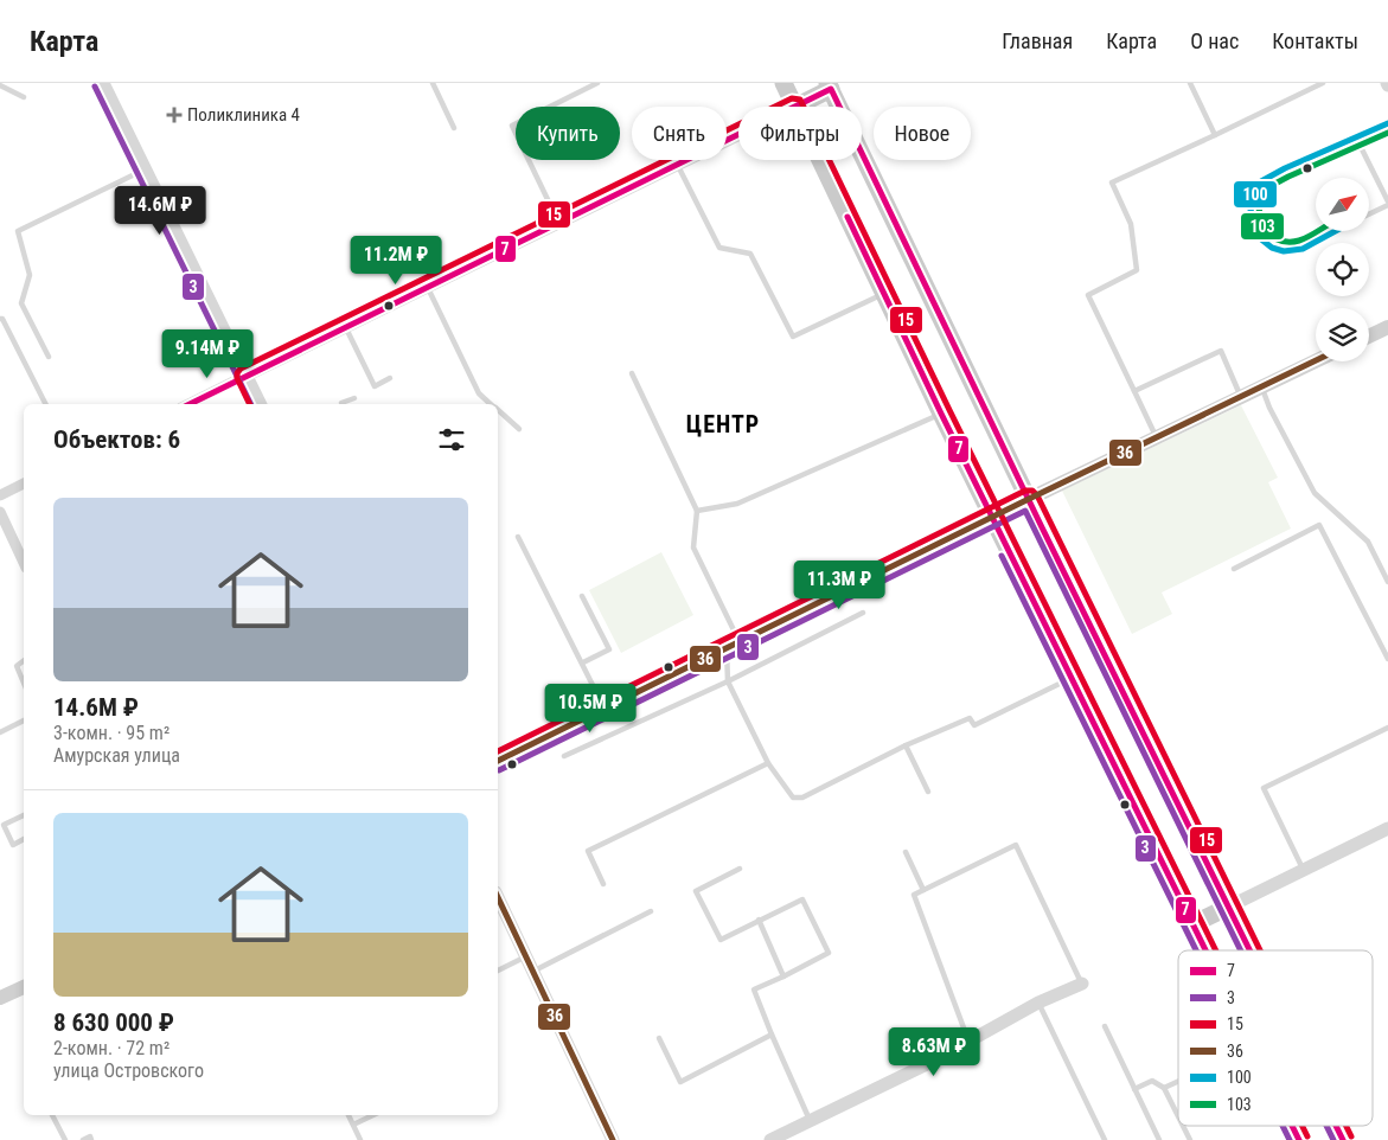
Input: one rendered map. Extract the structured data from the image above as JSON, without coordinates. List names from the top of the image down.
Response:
{
  "districts": ["ЦЕНТР"],
  "places": {
    "health": ["Поликлиника 4"]
  },
  "lines": [
    "transit line 3",
    "transit line 7",
    "transit line 15",
    "transit line 100",
    "transit line 103",
    "transit line 36"
  ],
  "legend": [
    "7",
    "3",
    "15",
    "36",
    "100",
    "103"
  ],
  "north": "top right",
  "page": {
    "header": "Карта",
    "nav": [
      "Главная",
      "Карта",
      "О нас",
      "Контакты"
    ],
    "chip": [
      "Купить",
      "Снять",
      "Фильтры",
      "Новое"
    ],
    "price": [
      "14.6M ₽",
      "11.2M ₽",
      "9.14M ₽",
      "11.3M ₽",
      "10.5M ₽",
      "8.63M ₽"
    ],
    "heading": "Объектов: 6",
    "list": [
      {
        "name": "14.6M ₽",
        "note": "3-комн. · 95 m² · Амурская улица"
      },
      {
        "name": "8 630 000 ₽",
        "note": "2-комн. · 72 m² · улица Островского"
      }
    ]
  }
}
